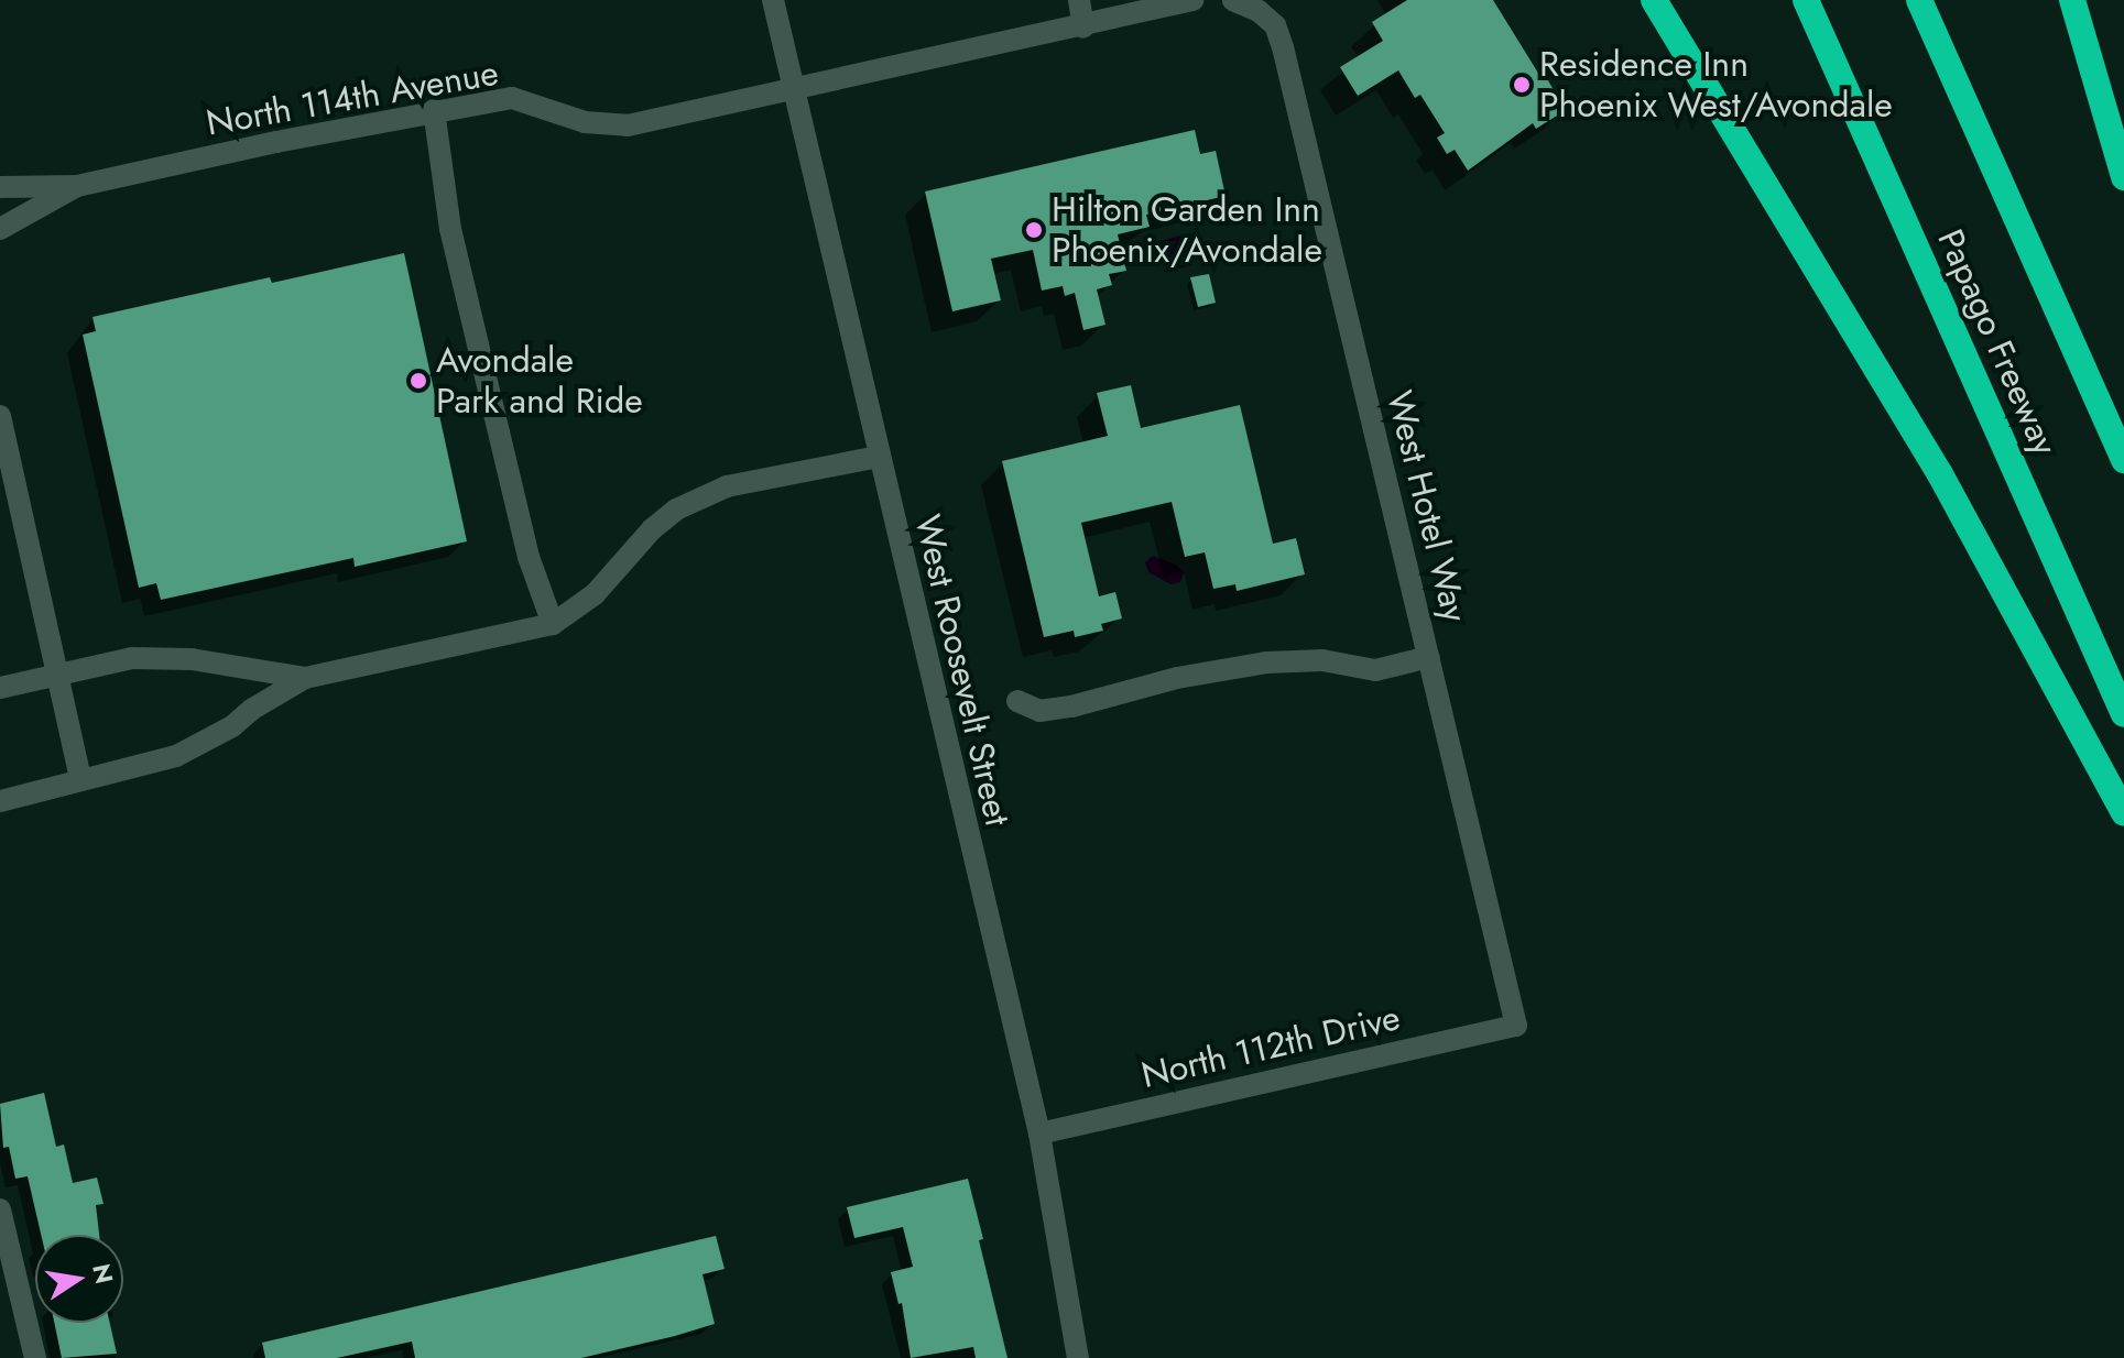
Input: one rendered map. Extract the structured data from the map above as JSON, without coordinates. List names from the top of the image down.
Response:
{
  "streets": {
    "highway": ["Papago Freeway"],
    "street": [
      "North 114th Avenue",
      "West Hotel Way",
      "West Roosevelt Street",
      "North 112th Drive"
    ]
  },
  "crossings": [
    ["North 114th Avenue", "West Roosevelt Street"],
    ["West Hotel Way", "North 112th Drive"],
    ["West Roosevelt Street", "North 112th Drive"]
  ],
  "places": ["Residence Inn Phoenix West/Avondale", "Hilton Garden Inn Phoenix/Avondale", "Avondale Park and Ride"],
  "north": "right"
}
